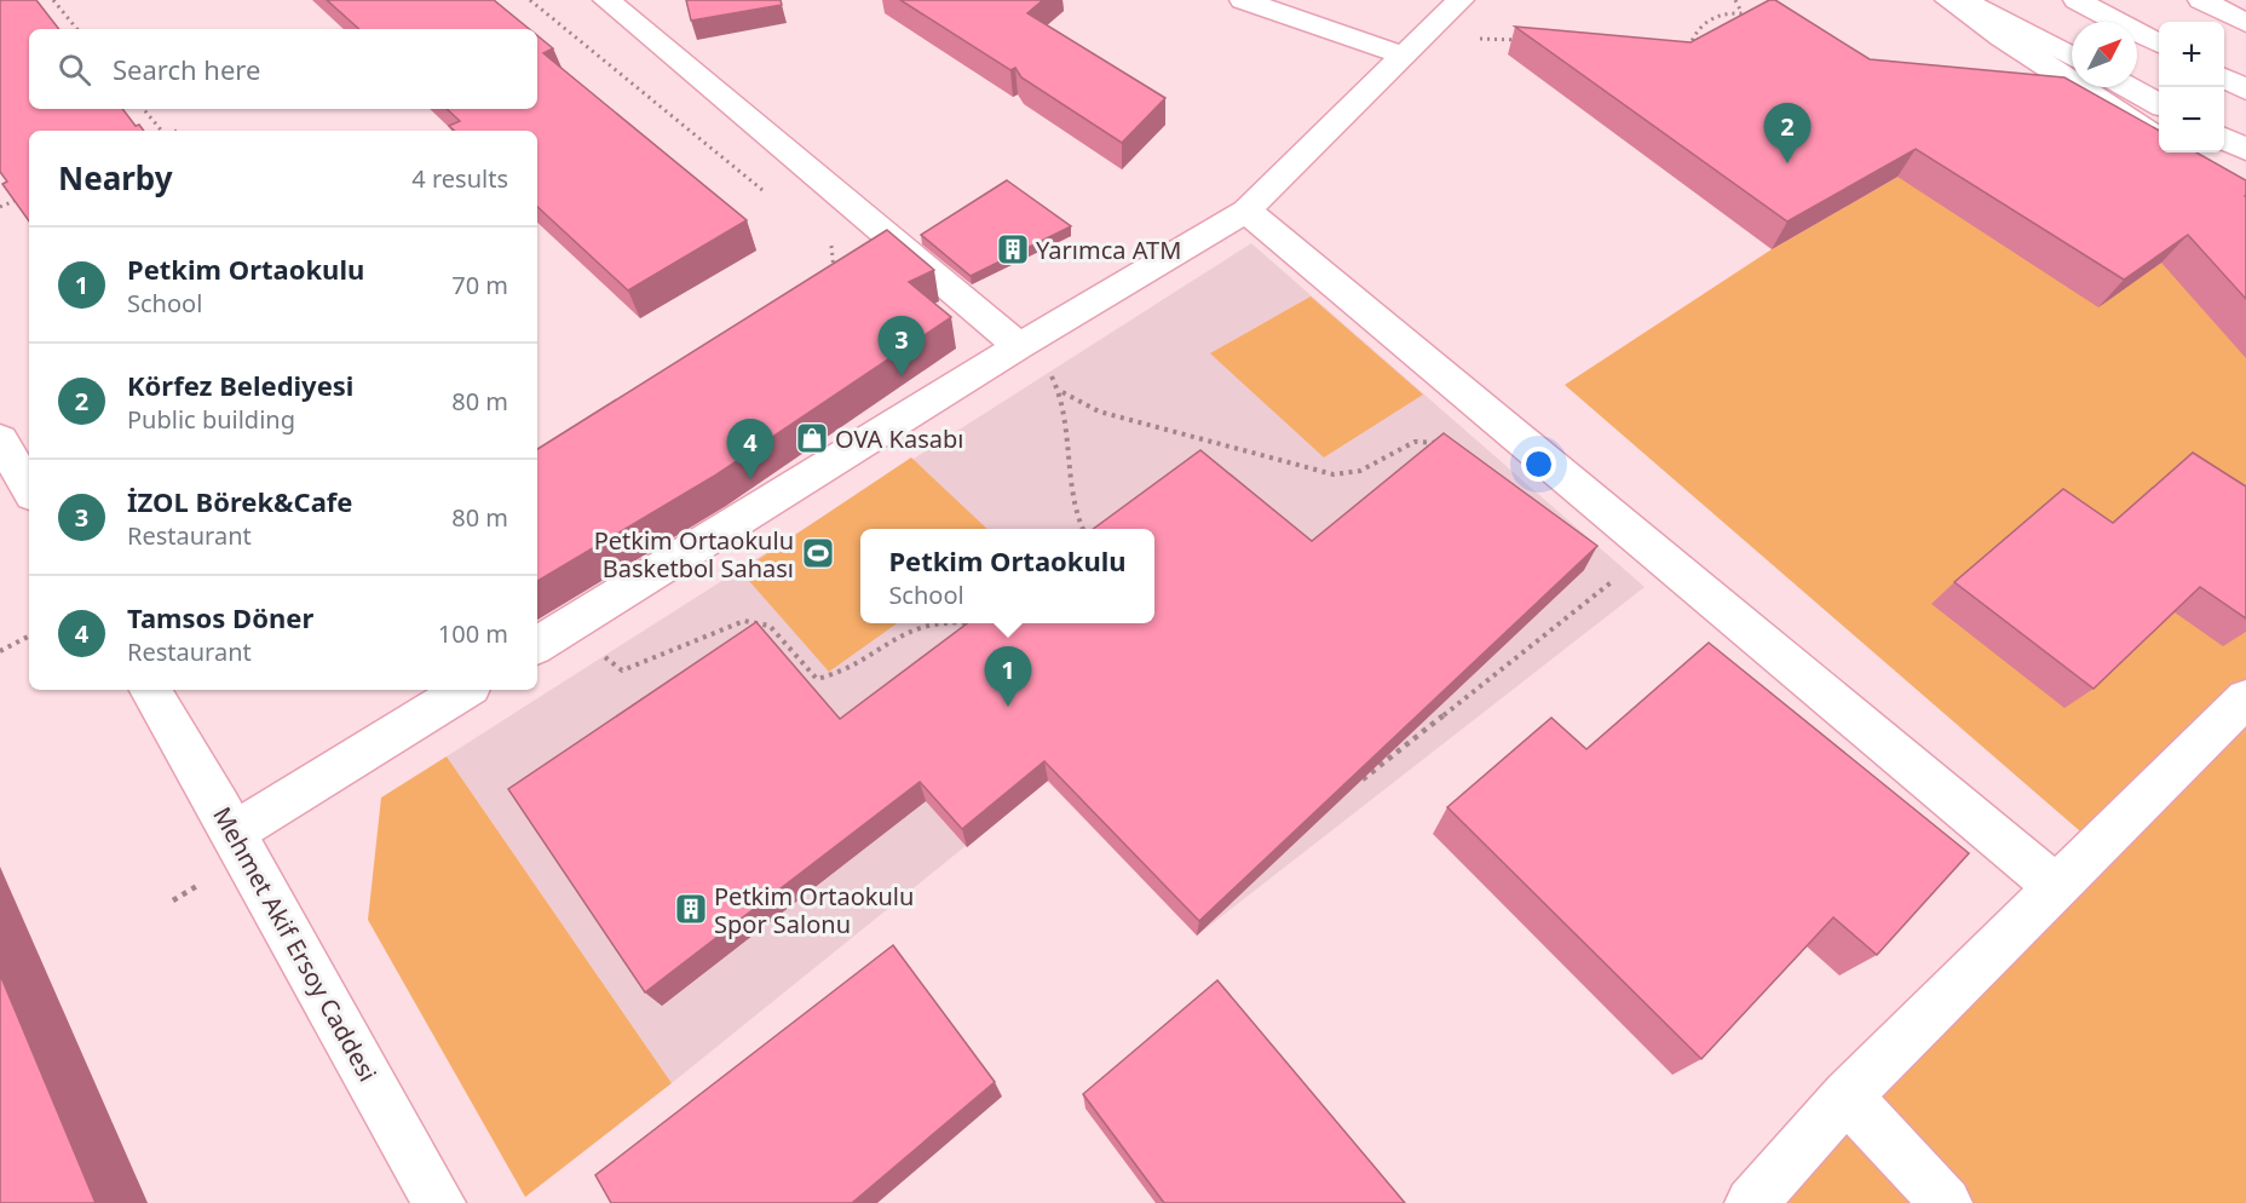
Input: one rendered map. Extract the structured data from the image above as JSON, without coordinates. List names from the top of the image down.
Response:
{
  "streets": {
    "main road": ["Mehmet Akif Ersoy Caddesi"]
  },
  "places": {
    "building": ["Yarımca ATM", "Petkim Ortaokulu Spor Salonu"],
    "shop": ["OVA Kasabı"],
    "sports": ["Petkim Ortaokulu Basketbol Sahası"]
  },
  "north": "top right",
  "page": {
    "map_buttons": ["+", "−"],
    "search": "Search here",
    "pins": [
      "2",
      "3",
      "4",
      "1"
    ],
    "heading": ["Nearby", "4 results"],
    "list": [
      {
        "mark": "1",
        "name": "Petkim Ortaokulu",
        "note": "School",
        "value": "70 m"
      },
      {
        "mark": "2",
        "name": "Körfez Belediyesi",
        "note": "Public building",
        "value": "80 m"
      },
      {
        "mark": "3",
        "name": "İZOL Börek&Cafe",
        "note": "Restaurant",
        "value": "80 m"
      },
      {
        "mark": "4",
        "name": "Tamsos Döner",
        "note": "Restaurant",
        "value": "100 m"
      }
    ],
    "popup": ["Petkim Ortaokulu", "School"]
  }
}
